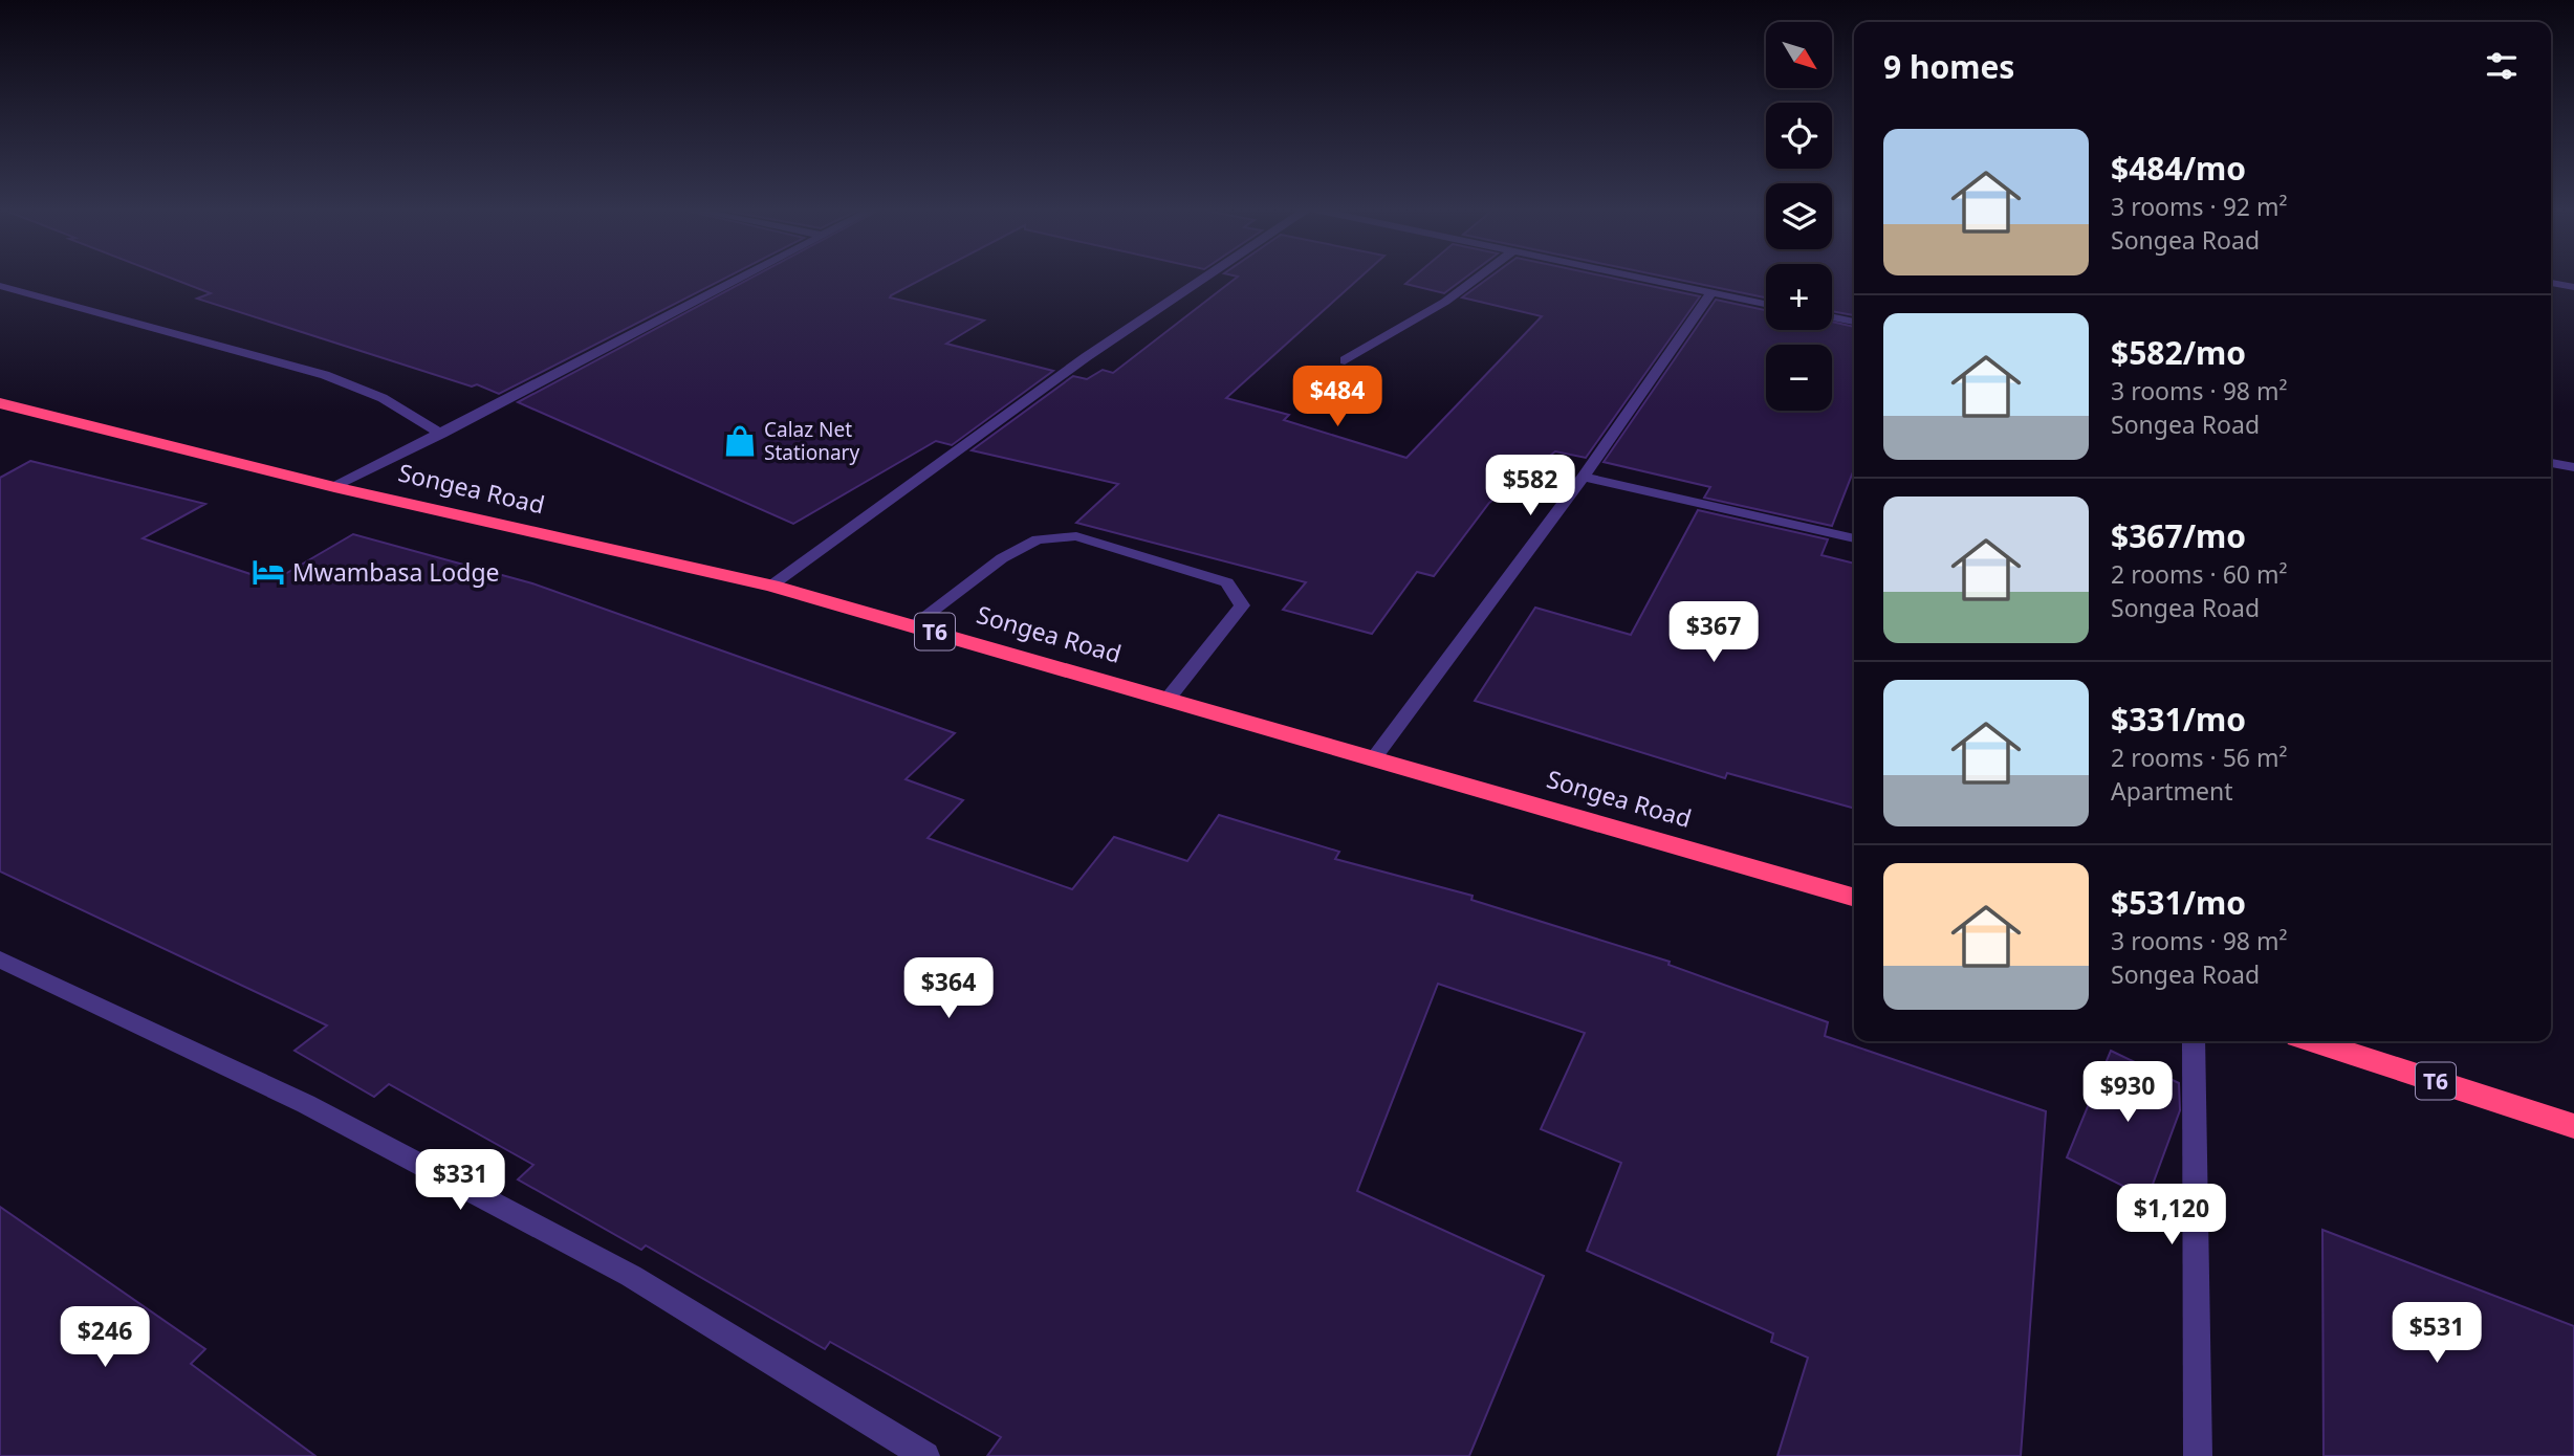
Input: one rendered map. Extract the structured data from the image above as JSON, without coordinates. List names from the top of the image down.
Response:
{
  "streets": {
    "highway": ["Songea Road", "T6"]
  },
  "places": {
    "shop": ["Calaz Net Stationary"],
    "hotel": ["Mwambasa Lodge"]
  },
  "north": "bottom right",
  "page": {
    "map_buttons": ["+", "−"],
    "heading": "9 homes",
    "list": [
      {
        "name": "$484/mo",
        "note": "3 rooms · 92 m² · Songea Road"
      },
      {
        "name": "$582/mo",
        "note": "3 rooms · 98 m² · Songea Road"
      },
      {
        "name": "$367/mo",
        "note": "2 rooms · 60 m² · Songea Road"
      },
      {
        "name": "$331/mo",
        "note": "2 rooms · 56 m² · Apartment"
      },
      {
        "name": "$531/mo",
        "note": "3 rooms · 98 m² · Songea Road"
      }
    ],
    "price": [
      "$484",
      "$582",
      "$367",
      "$364",
      "$930",
      "$331",
      "$1,120",
      "$531",
      "$246"
    ]
  }
}
